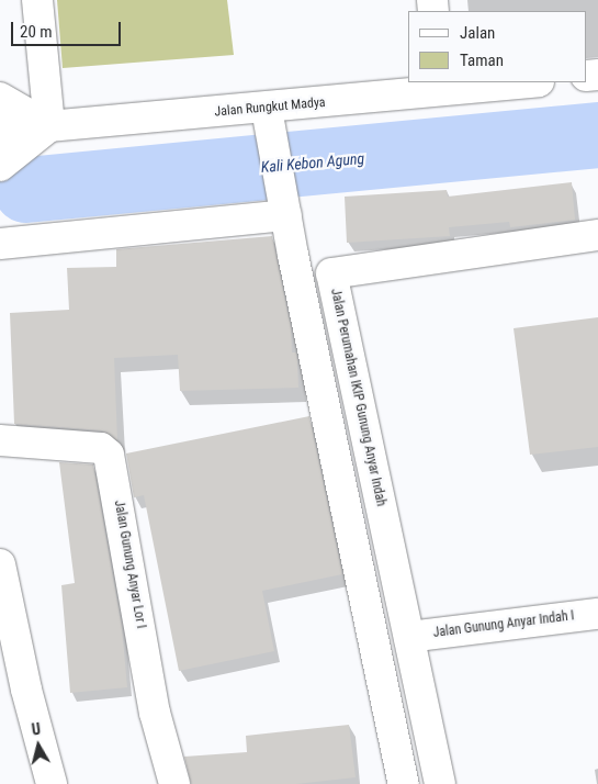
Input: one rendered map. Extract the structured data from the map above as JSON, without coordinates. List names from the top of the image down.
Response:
{
  "streets": {
    "street": [
      "Jalan Rungkut Madya",
      "Jalan Perumahan IKIP Gunung Anyar Indah",
      "Jalan Gunung Anyar Lor I",
      "Jalan Gunung Anyar Indah I"
    ]
  },
  "crossings": [
    ["Jalan Perumahan IKIP Gunung Anyar Indah", "Jalan Gunung Anyar Indah I"]
  ],
  "water": ["Kali Kebon Agung"],
  "legend": ["Jalan", "Taman"],
  "scale_bar": "20 m",
  "north": "top"
}
